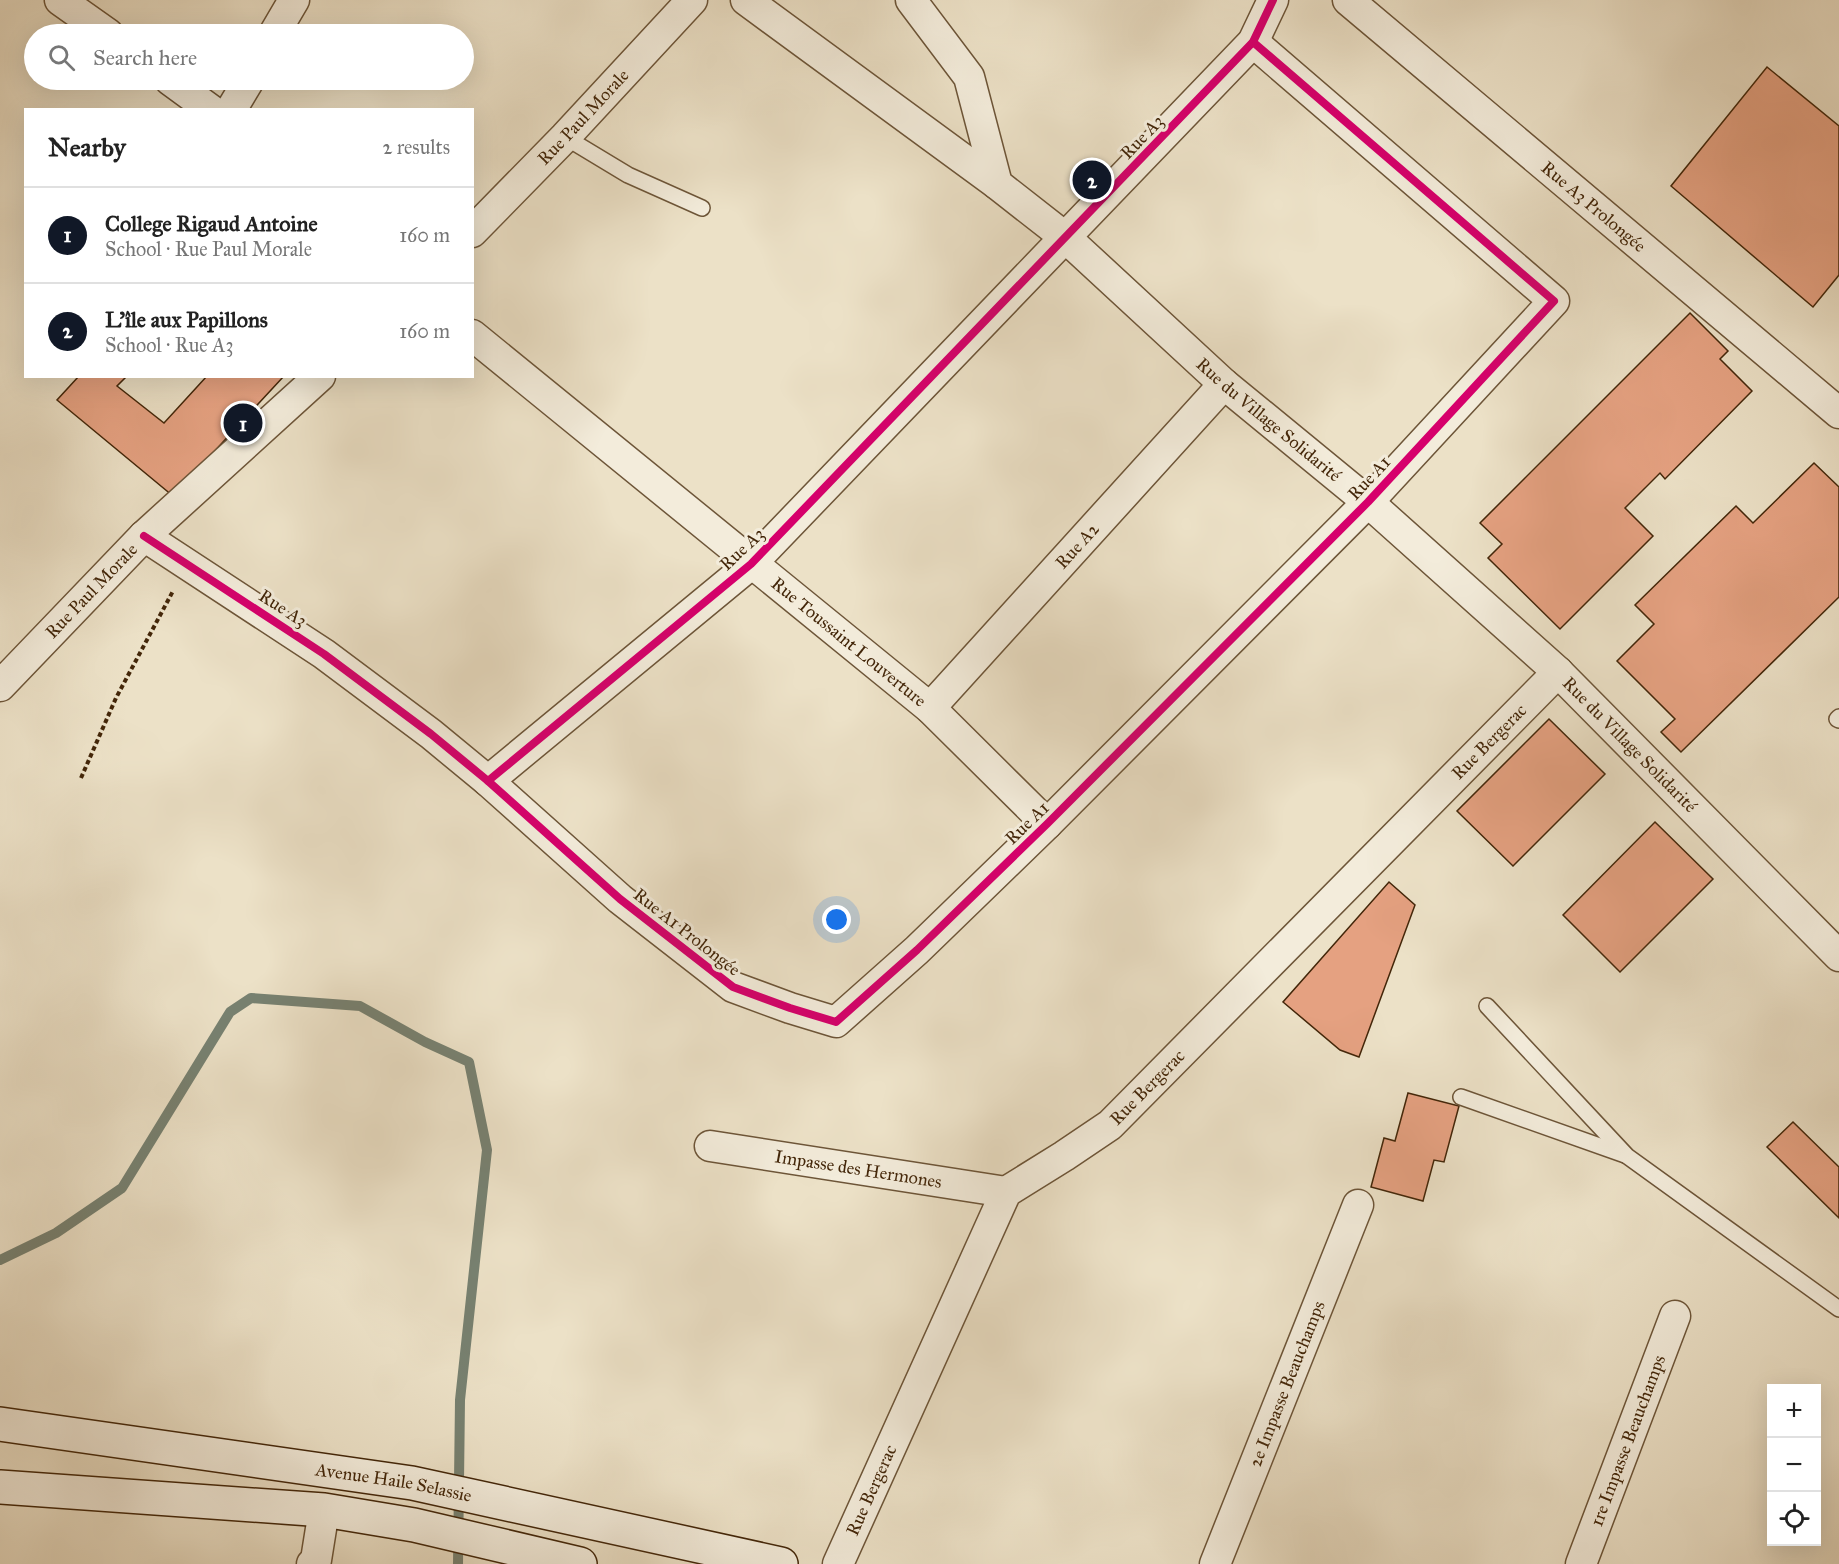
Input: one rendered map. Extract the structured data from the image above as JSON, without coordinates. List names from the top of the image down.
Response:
{
  "streets": {
    "street": [
      "Rue Paul Morale",
      "Rue A3",
      "Rue A3 Prolongée",
      "Rue du Village Solidarité",
      "Rue A1",
      "Rue A2",
      "Rue Toussaint Louverture",
      "Rue Bergerac",
      "Rue A1 Prolongée",
      "Impasse des Hermones",
      "2e Impasse Beauchamps",
      "1re Impasse Beauchamps",
      "Avenue Haile Selassie"
    ]
  },
  "crossings": [
    ["Rue Paul Morale", "Rue A3"],
    ["Rue A3", "Rue du Village Solidarité"],
    ["Rue A3", "Rue A1"],
    ["Rue A3", "Rue Toussaint Louverture"],
    ["Rue A3", "Rue A1 Prolongée"],
    ["Rue du Village Solidarité", "Rue A1"],
    ["Rue du Village Solidarité", "Rue A2"],
    ["Rue du Village Solidarité", "Rue Bergerac"],
    ["Rue A1", "Rue Toussaint Louverture"],
    ["Rue A1", "Rue A1 Prolongée"],
    ["Rue A2", "Rue Toussaint Louverture"],
    ["Rue Bergerac", "Impasse des Hermones"]
  ],
  "page": {
    "search": "Search here",
    "heading": ["Nearby", "2 results"],
    "pins": ["2", "1"],
    "list": [
      {
        "mark": "1",
        "name": "College Rigaud Antoine",
        "note": "School · Rue Paul Morale",
        "value": "160 m"
      },
      {
        "mark": "2",
        "name": "L'île aux Papillons",
        "note": "School · Rue A3",
        "value": "160 m"
      }
    ],
    "map_buttons": ["+", "−"]
  }
}
